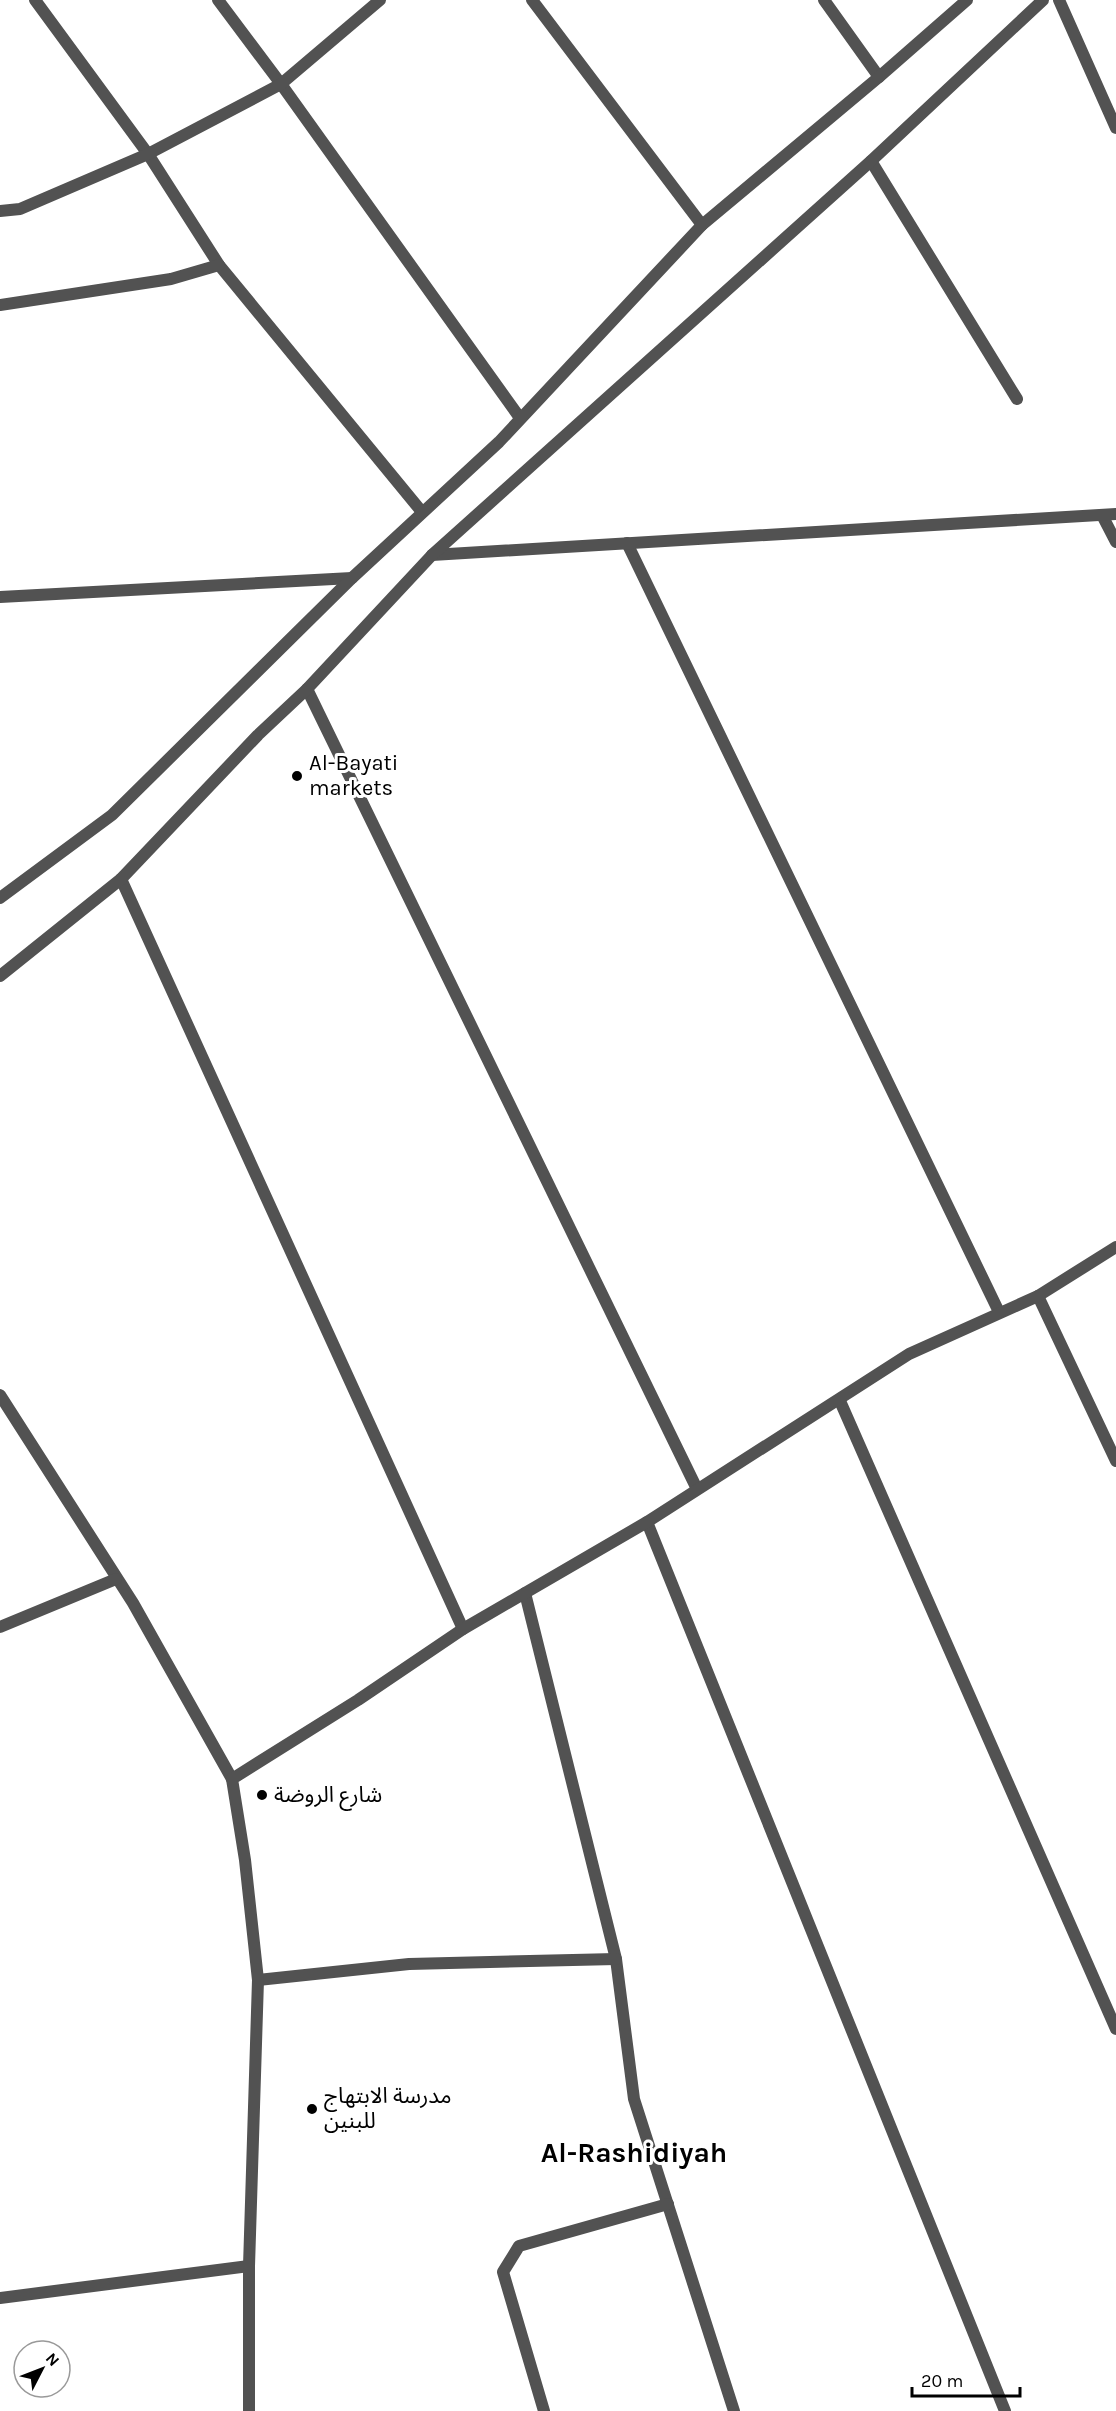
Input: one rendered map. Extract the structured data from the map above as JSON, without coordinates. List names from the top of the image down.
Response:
{
  "districts": ["Al-Rashidiyah"],
  "places": ["Al-Bayati markets", "شارع الروضة", "مدرسة الابتهاج للبنين"],
  "scale_bar": "20 m",
  "north": "top right"
}
